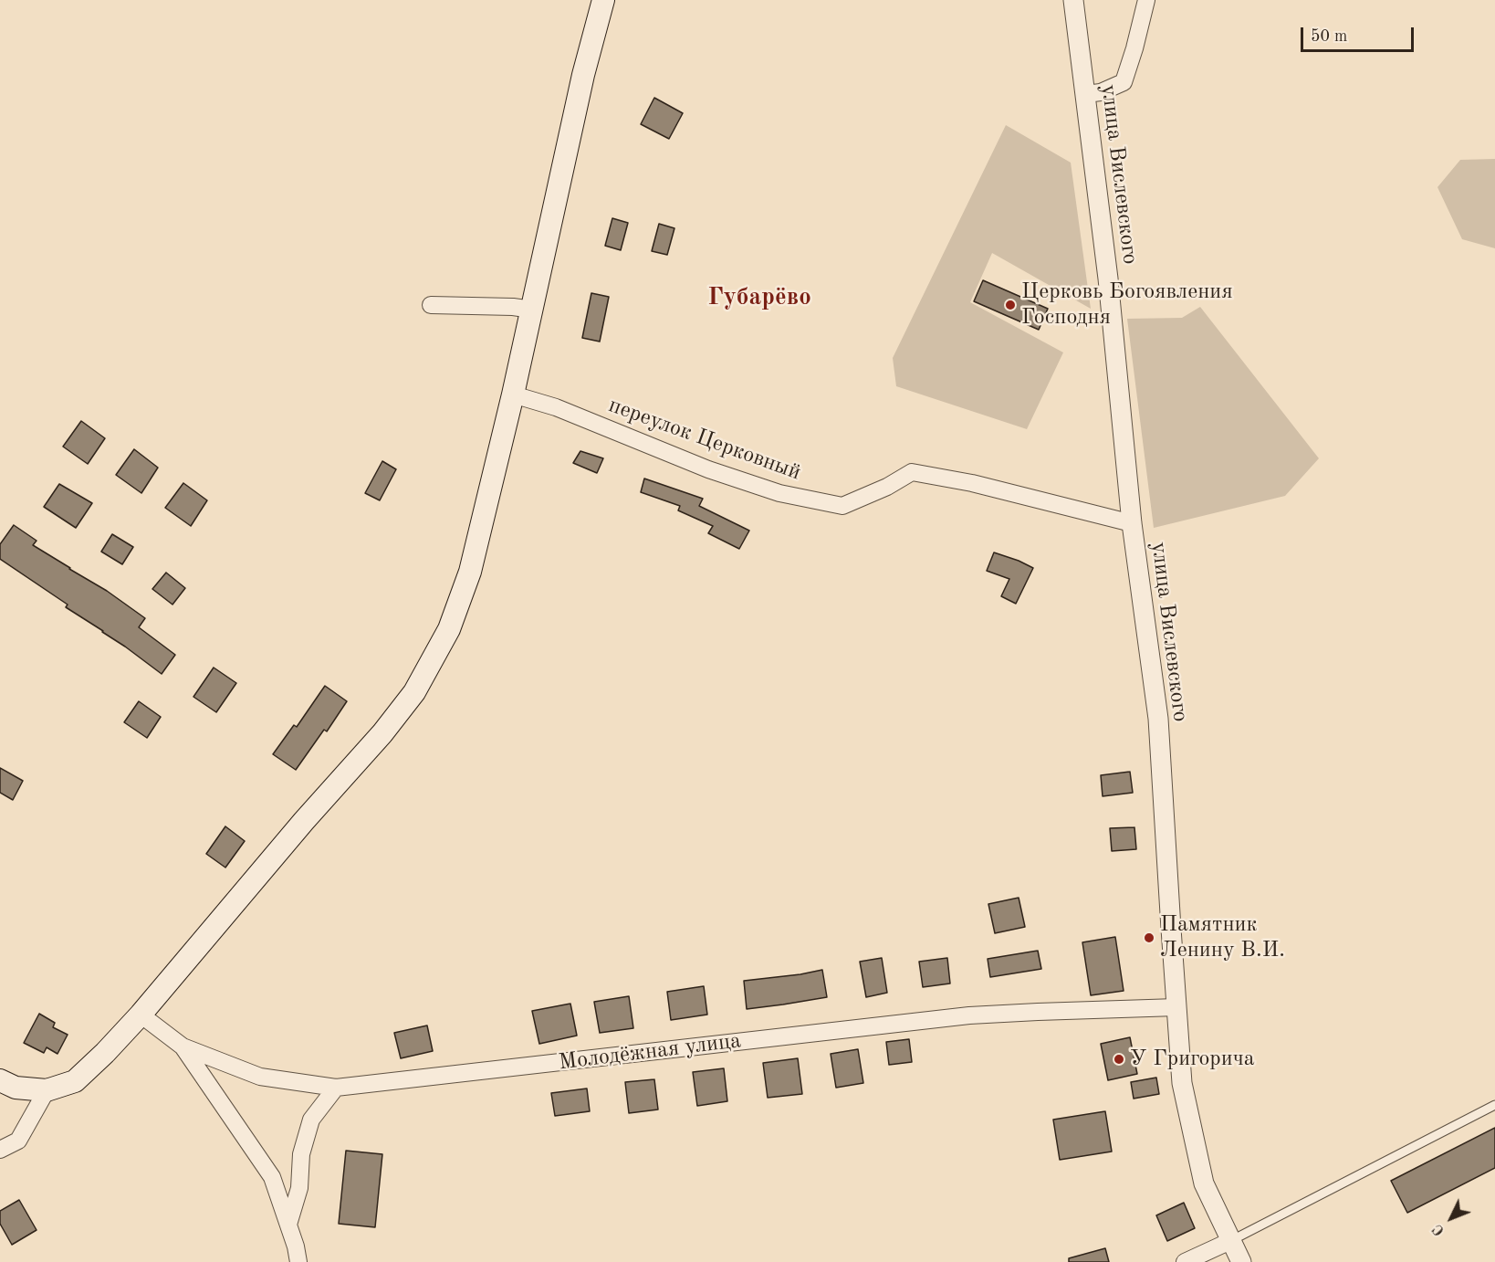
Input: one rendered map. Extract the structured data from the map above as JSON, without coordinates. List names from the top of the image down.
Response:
{
  "streets": {
    "street": ["улица Вислевского", "переулок Церковный", "Молодёжная улица"]
  },
  "crossings": [
    ["улица Вислевского", "переулок Церковный"],
    ["улица Вислевского", "Молодёжная улица"]
  ],
  "districts": ["Губарёво"],
  "places": ["Церковь Богоявления Господня", "Памятник Ленину В.И.", "У Григорича"],
  "scale_bar": "50 m",
  "north": "bottom left"
}
